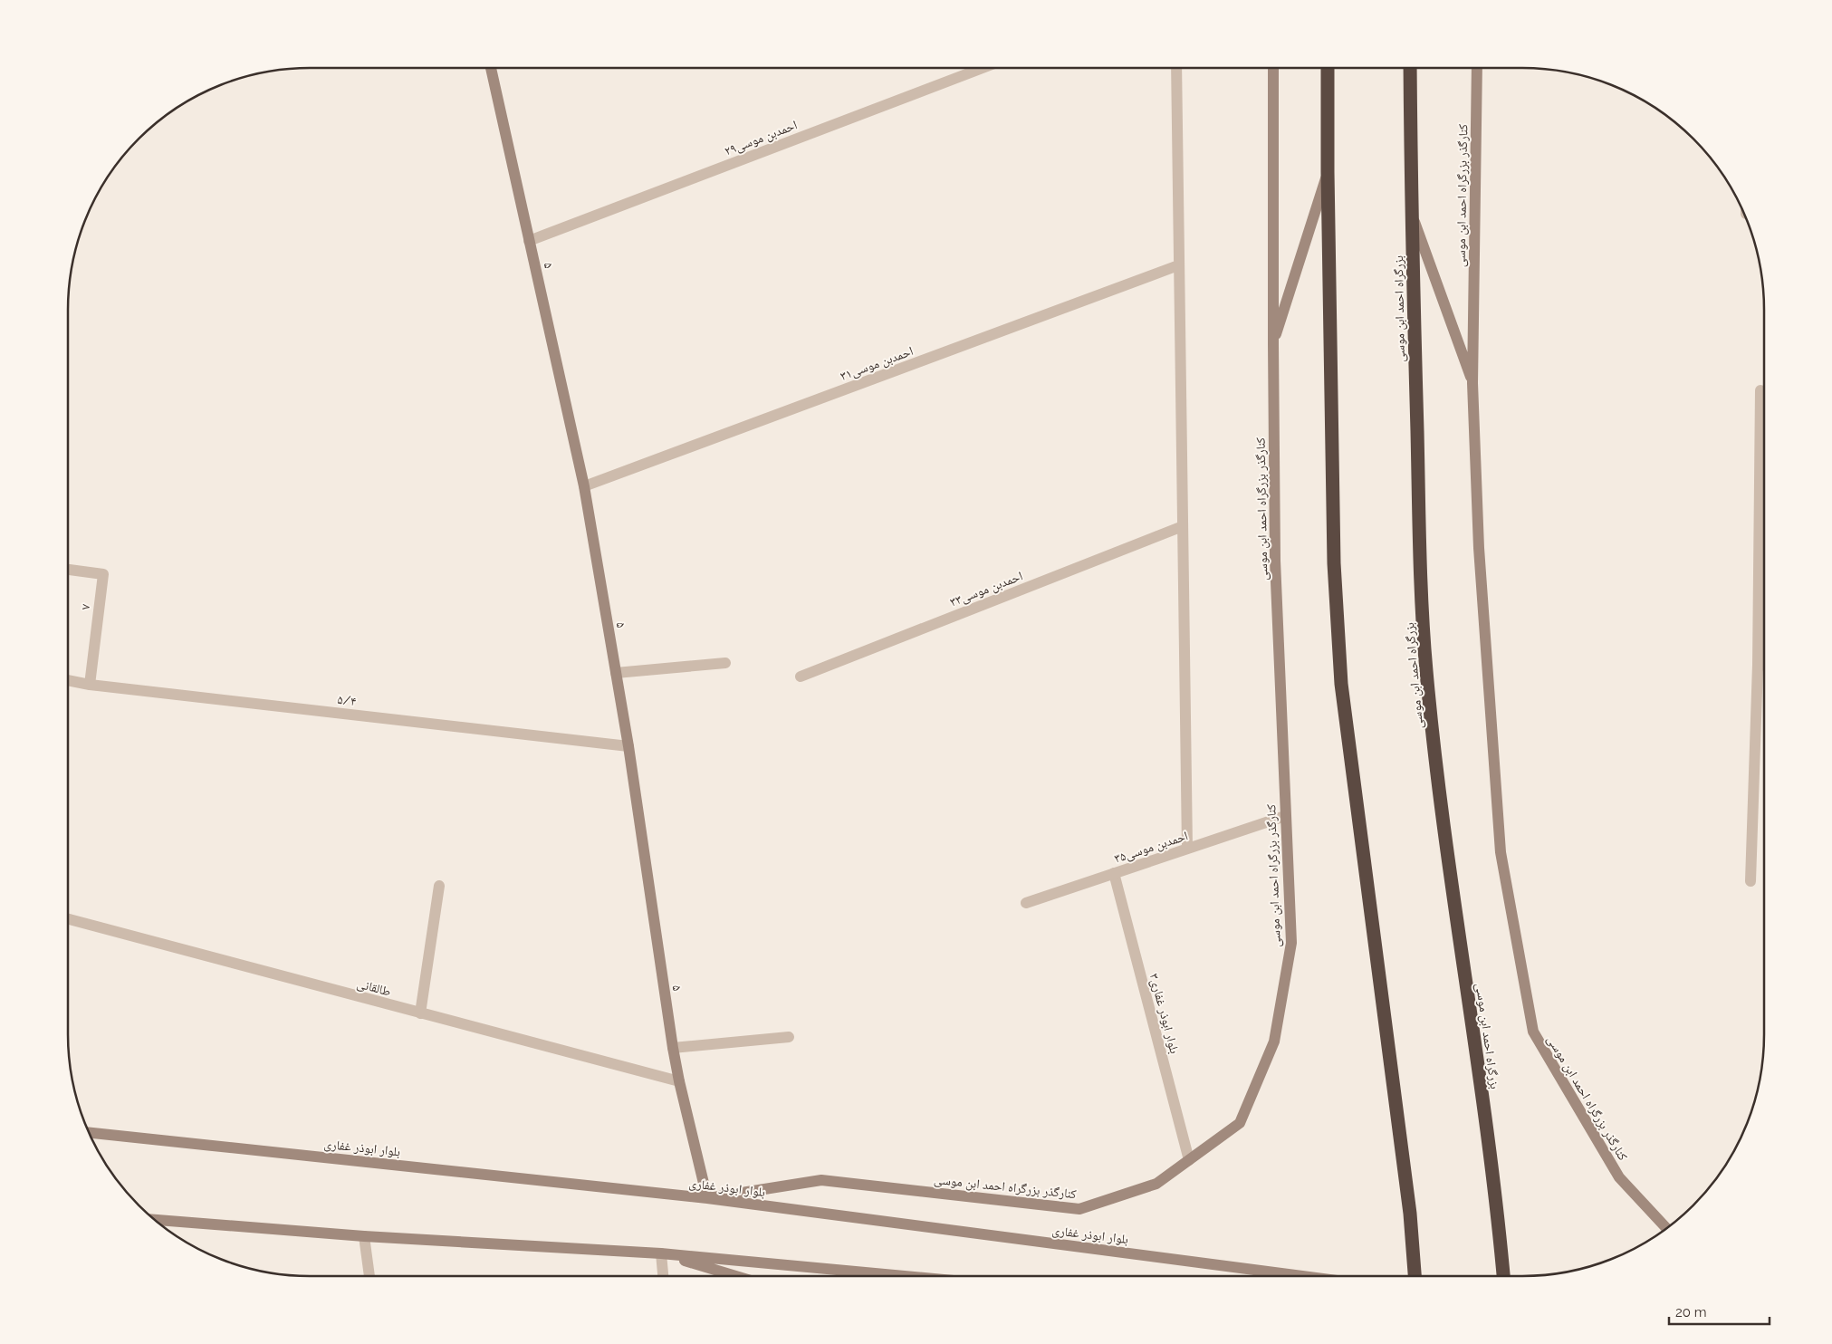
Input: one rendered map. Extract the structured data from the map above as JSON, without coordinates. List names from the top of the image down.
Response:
{
  "streets": {
    "highway": ["بزرگراه احمد ابن موسی"],
    "main road": ["کنارگذر بزرگراه احمد ابن موسی", "۵", "بلوار ابوذر غفاری"],
    "street": [
      "۲۹احمدبن موسی",
      "۳۱احمدبن موسی",
      "۳۳احمدبن موسی",
      "۷",
      "۵/۴",
      "۳۵احمدبن موسی",
      "طالقانی",
      "بلوار ابوذر غفاری۳"
    ]
  },
  "crossings": [
    ["۲۹احمدبن موسی", "۵"],
    ["کنارگذر بزرگراه احمد ابن موسی", "۵"],
    ["کنارگذر بزرگراه احمد ابن موسی", "۳۵احمدبن موسی"],
    ["کنارگذر بزرگراه احمد ابن موسی", "بلوار ابوذر غفاری۳"],
    ["کنارگذر بزرگراه احمد ابن موسی", "بلوار ابوذر غفاری"],
    ["۵", "۳۱احمدبن موسی"],
    ["۵", "۵/۴"],
    ["۵", "طالقانی"],
    ["۵", "بلوار ابوذر غفاری"],
    ["۷", "۵/۴"],
    ["۳۵احمدبن موسی", "بلوار ابوذر غفاری۳"]
  ],
  "scale_bar": "20 m"
}
